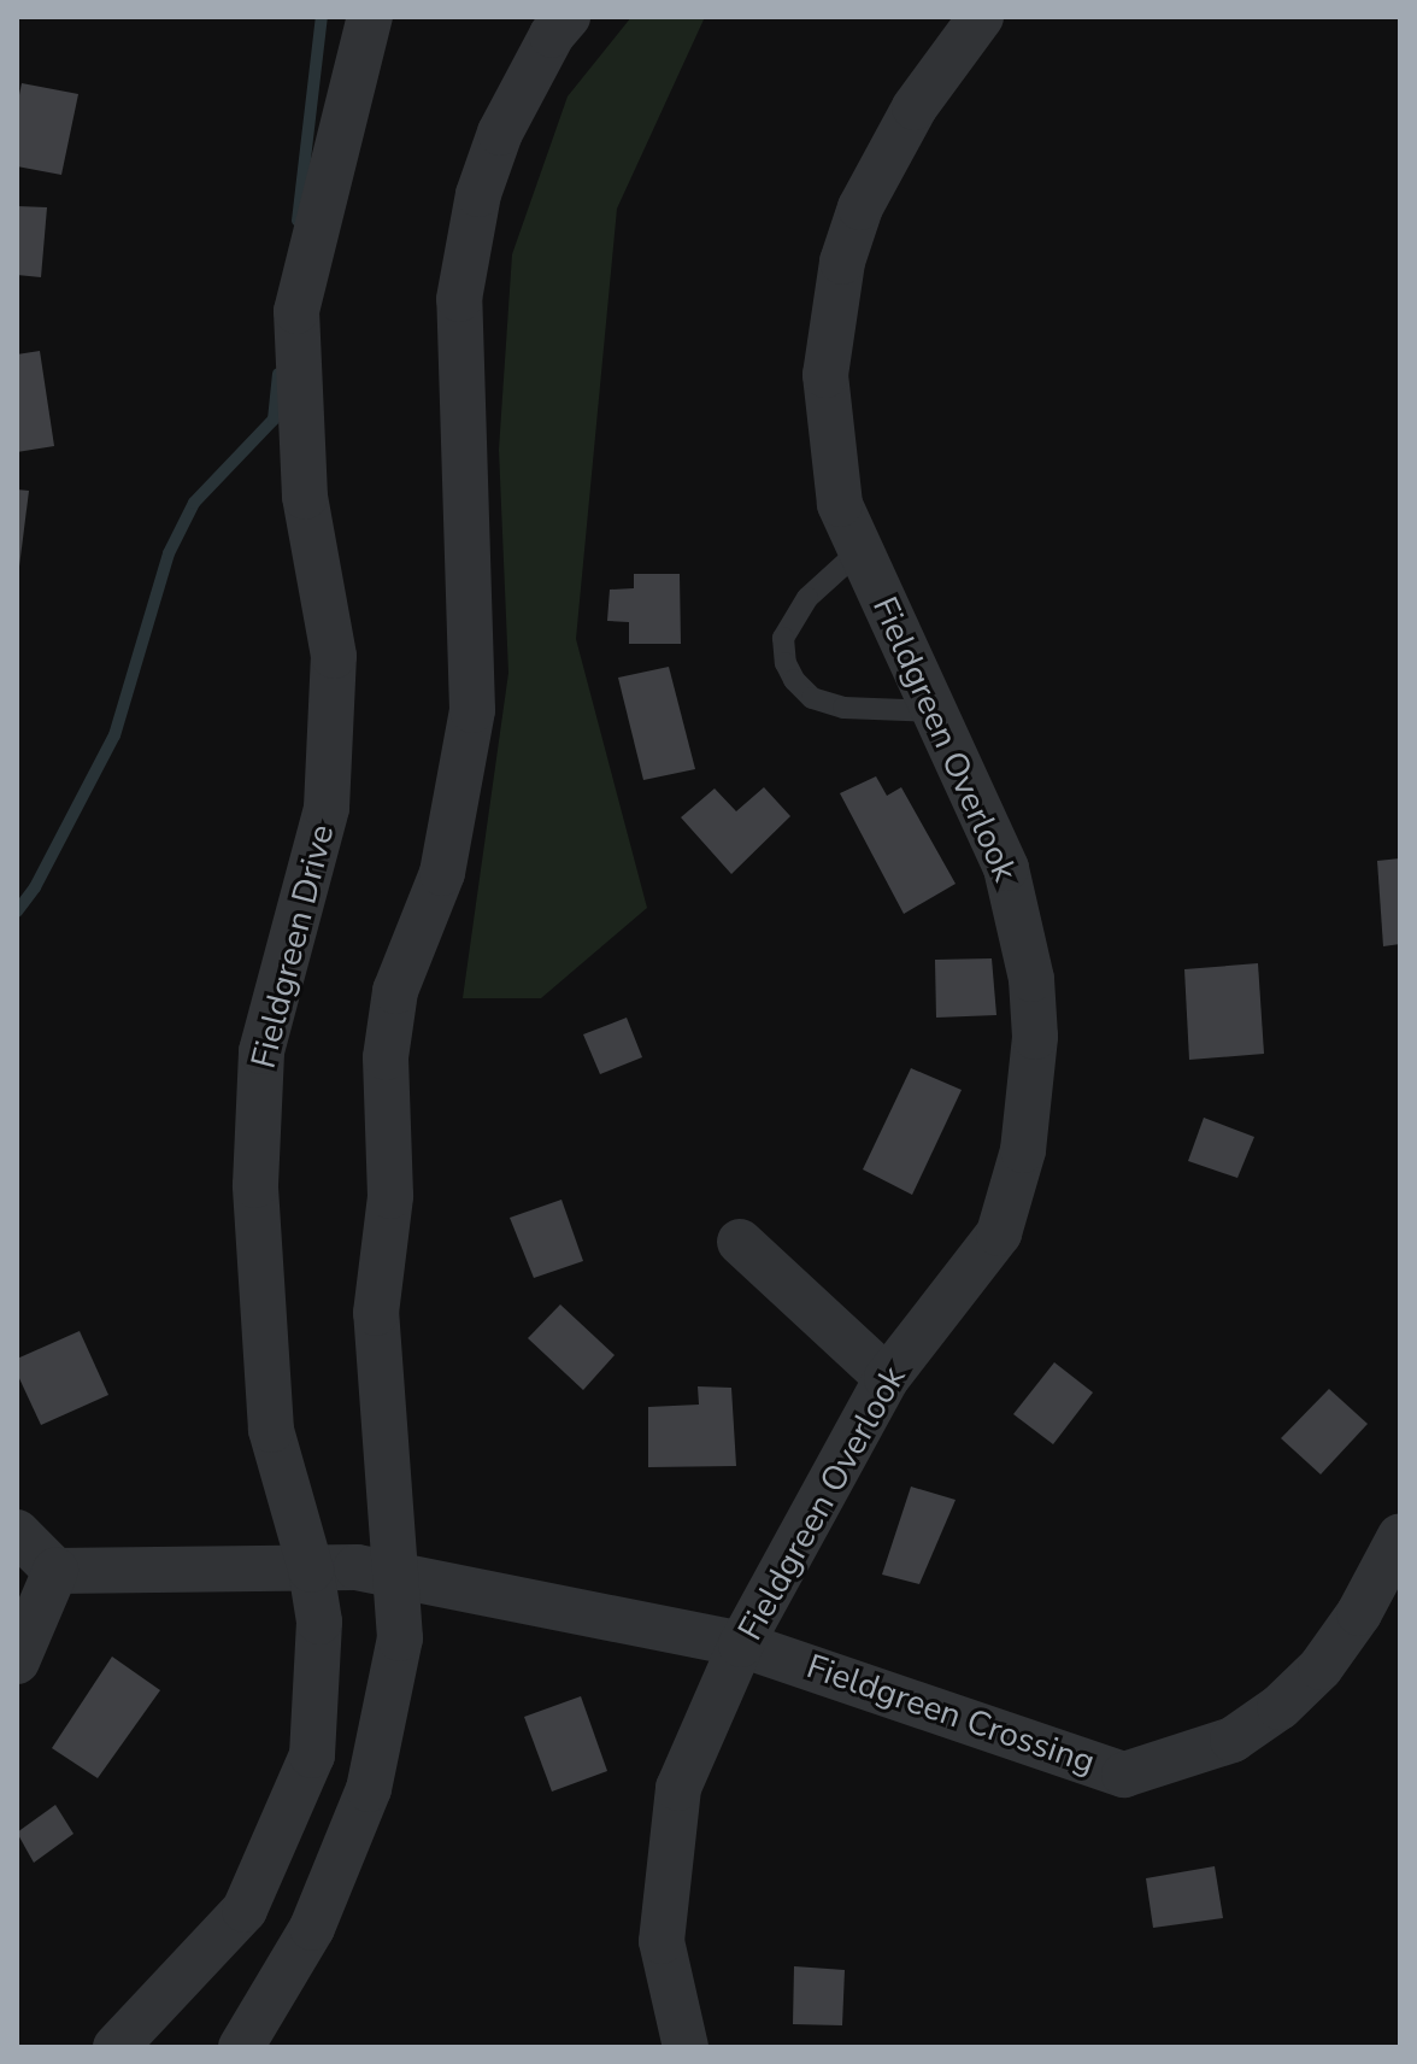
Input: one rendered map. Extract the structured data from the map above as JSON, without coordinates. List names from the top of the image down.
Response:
{
  "streets": {
    "street": ["Fieldgreen Overlook", "Fieldgreen Drive", "Fieldgreen Crossing"]
  },
  "crossings": [
    ["Fieldgreen Overlook", "Fieldgreen Crossing"],
    ["Fieldgreen Drive", "Fieldgreen Crossing"]
  ]
}
